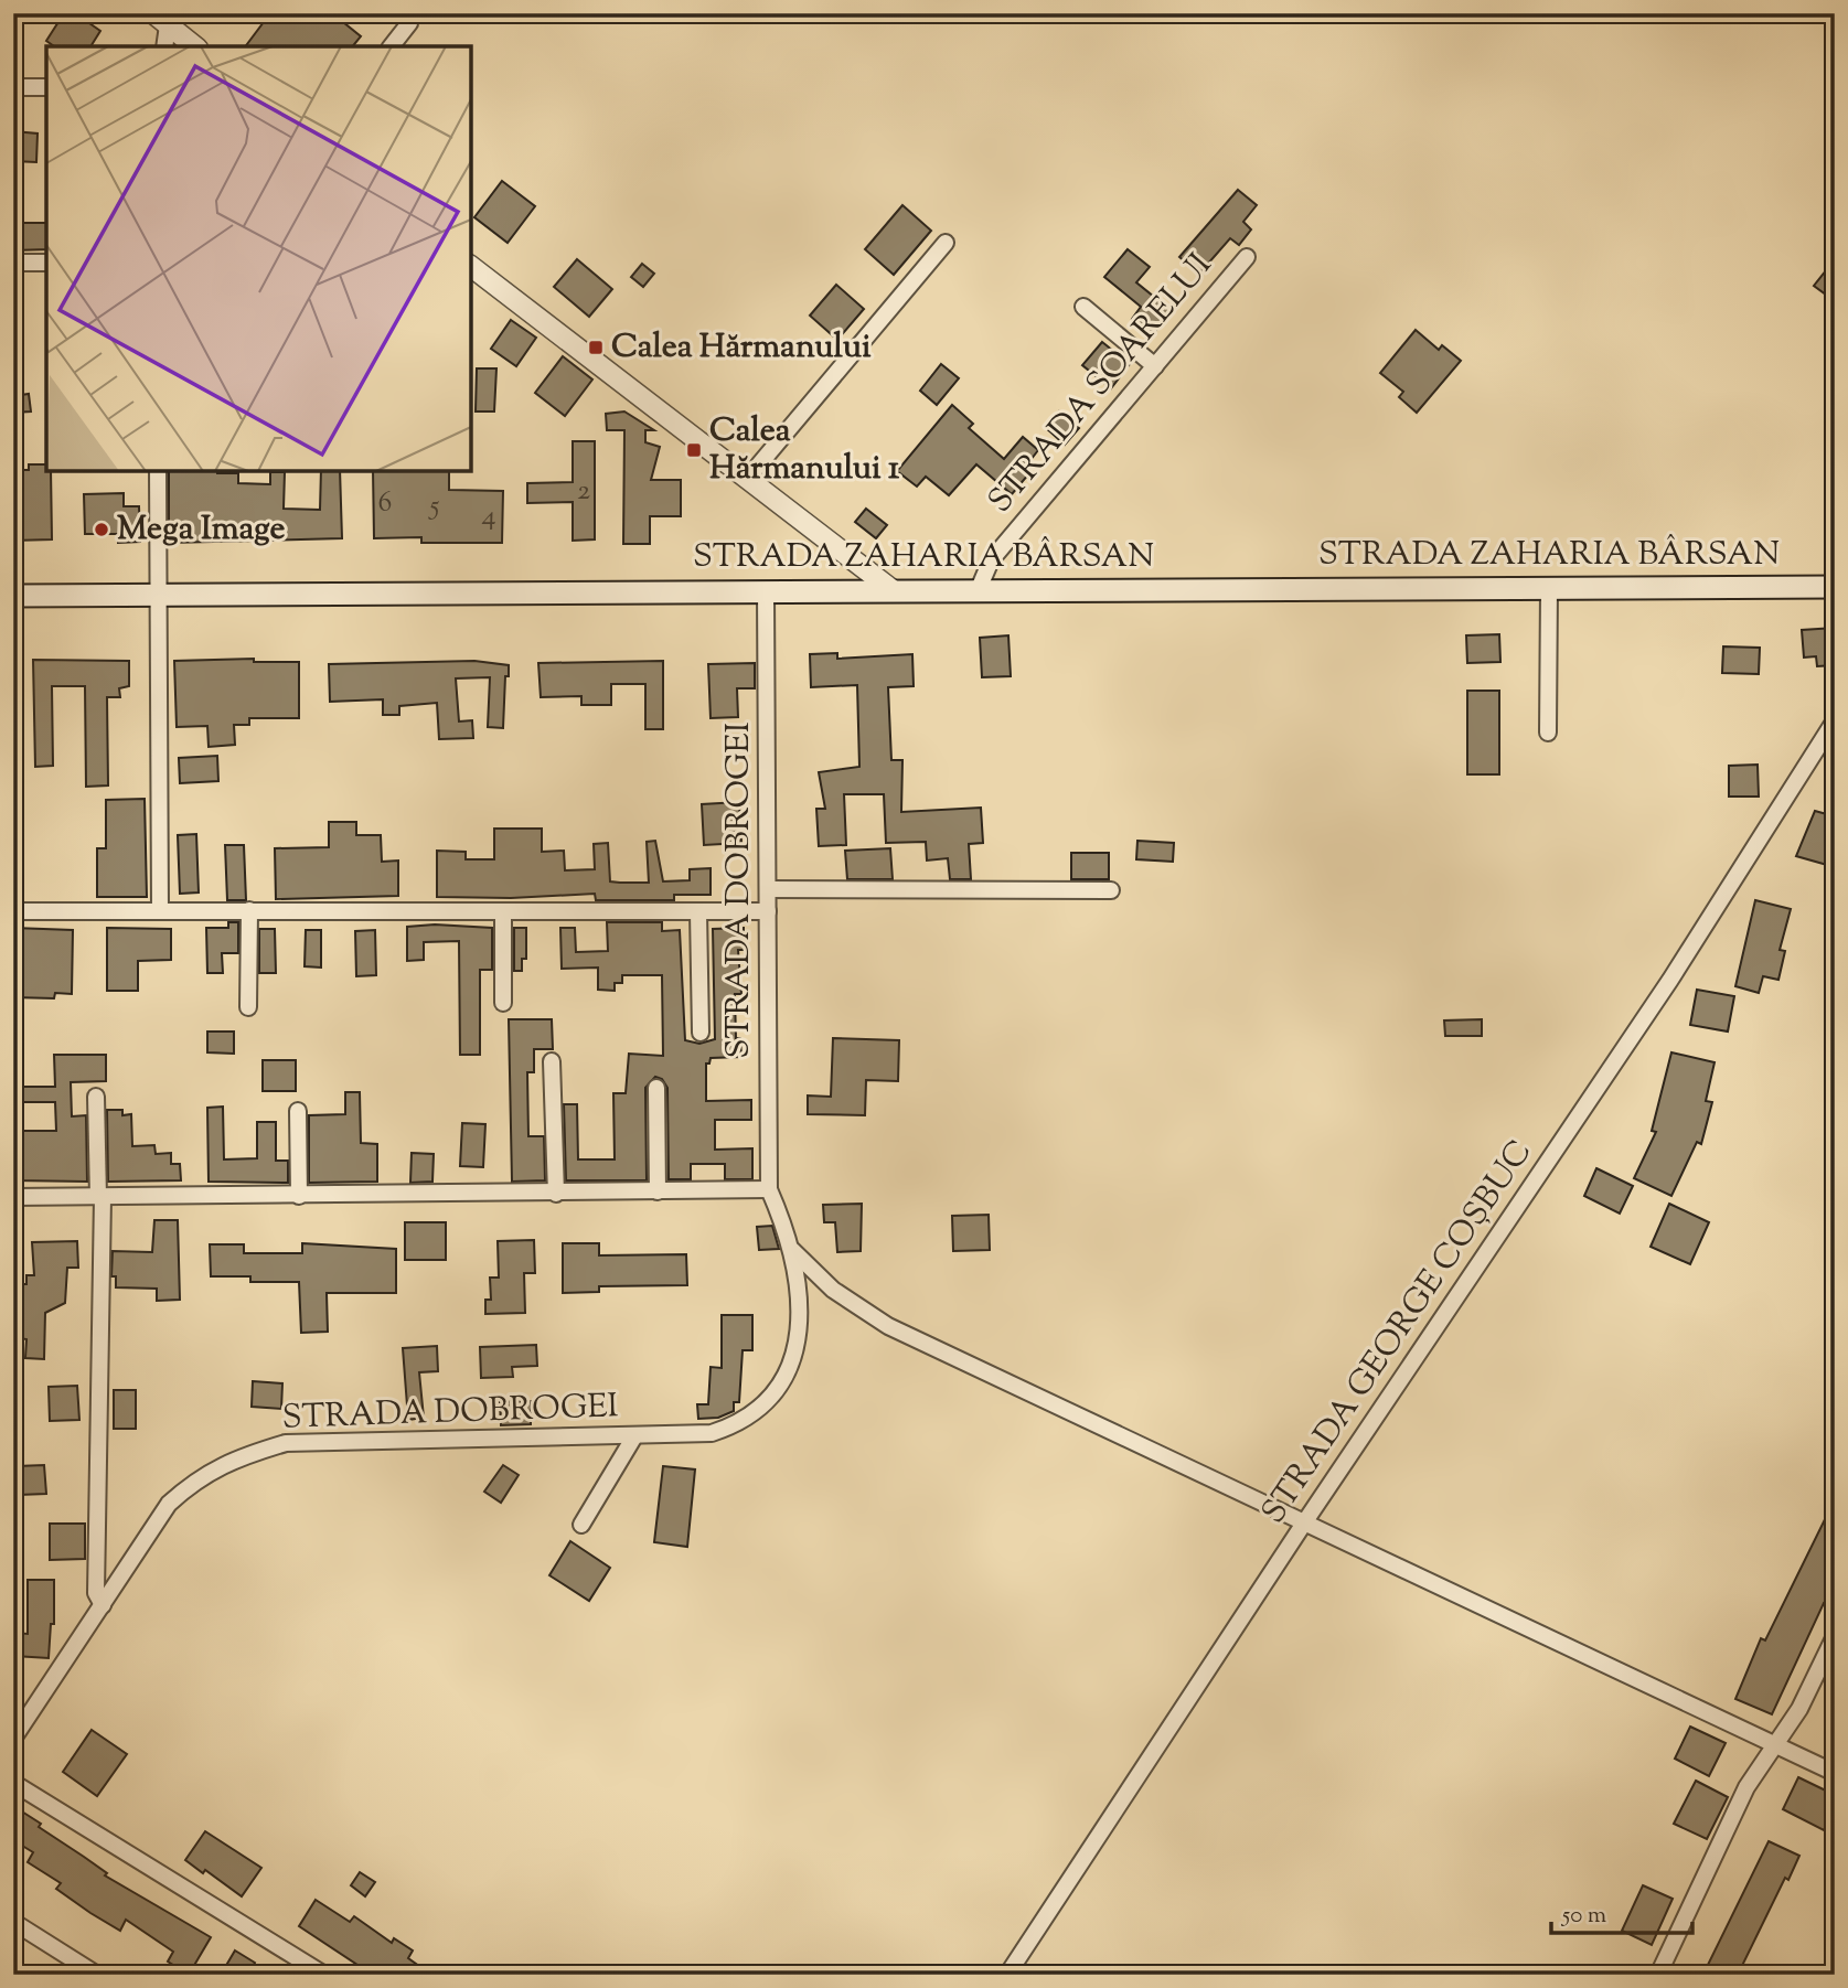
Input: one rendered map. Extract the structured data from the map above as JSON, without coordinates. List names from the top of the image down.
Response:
{
  "streets": {
    "main road": ["STRADA ZAHARIA BÂRSAN"],
    "street": ["STRADA SOARELUI", "STRADA DOBROGEI", "STRADA GEORGE COȘBUC"]
  },
  "crossings": [
    ["STRADA SOARELUI", "STRADA ZAHARIA BÂRSAN"],
    ["STRADA ZAHARIA BÂRSAN", "STRADA DOBROGEI"]
  ],
  "places": {
    "transit": ["Calea Hărmanului", "Calea Hărmanului 1"],
    "other": ["Mega Image"]
  },
  "house_numbers": [
    "2",
    "6",
    "5",
    "4"
  ],
  "scale_bar": "50 m"
}
